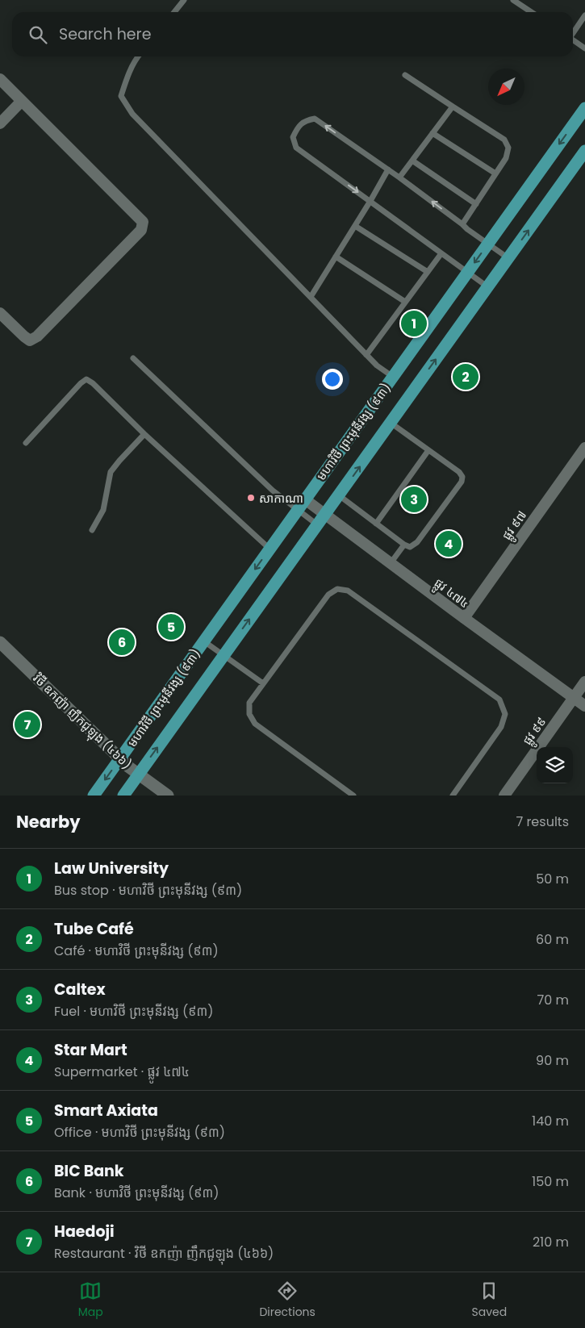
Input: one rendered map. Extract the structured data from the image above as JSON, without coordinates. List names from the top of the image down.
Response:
{
  "streets": {
    "highway": ["មហាវិថី ព្រះមុនីវង្ស (៩៣)"],
    "street": [
      "ផ្លូវ ៩៧",
      "ផ្លូវ ៤៧៤",
      "វិថី ឧកញ៉ា ញឹកជូឡុង (៤៦៦)",
      "ផ្លូវ ៩៩"
    ]
  },
  "crossings": [
    ["មហាវិថី ព្រះមុនីវង្ស (៩៣)", "ផ្លូវ ៤៧៤"],
    ["មហាវិថី ព្រះមុនីវង្ស (៩៣)", "វិថី ឧកញ៉ា ញឹកជូឡុង (៤៦៦)"],
    ["ផ្លូវ ៩៧", "ផ្លូវ ៤៧៤"],
    ["ផ្លូវ ៤៧៤", "ផ្លូវ ៩៩"]
  ],
  "places": ["សាកាណា"],
  "north": "bottom left",
  "page": {
    "search": "Search here",
    "pins": [
      "1",
      "2",
      "3",
      "4",
      "5",
      "6",
      "7"
    ],
    "heading": ["Nearby", "7 results"],
    "list": [
      {
        "mark": "1",
        "name": "Law University",
        "note": "Bus stop · មហាវិថី ព្រះមុនីវង្ស (៩៣)",
        "value": "50 m"
      },
      {
        "mark": "2",
        "name": "Tube Café",
        "note": "Café · មហាវិថី ព្រះមុនីវង្ស (៩៣)",
        "value": "60 m"
      },
      {
        "mark": "3",
        "name": "Caltex",
        "note": "Fuel · មហាវិថី ព្រះមុនីវង្ស (៩៣)",
        "value": "70 m"
      },
      {
        "mark": "4",
        "name": "Star Mart",
        "note": "Supermarket · ផ្លូវ ៤៧៤",
        "value": "90 m"
      },
      {
        "mark": "5",
        "name": "Smart Axiata",
        "note": "Office · មហាវិថី ព្រះមុនីវង្ស (៩៣)",
        "value": "140 m"
      },
      {
        "mark": "6",
        "name": "BIC Bank",
        "note": "Bank · មហាវិថី ព្រះមុនីវង្ស (៩៣)",
        "value": "150 m"
      },
      {
        "mark": "7",
        "name": "Haedoji",
        "note": "Restaurant · វិថី ឧកញ៉ា ញឹកជូឡុង (៤៦៦)",
        "value": "210 m"
      }
    ],
    "nav": ["Map", "Directions", "Saved"]
  }
}
